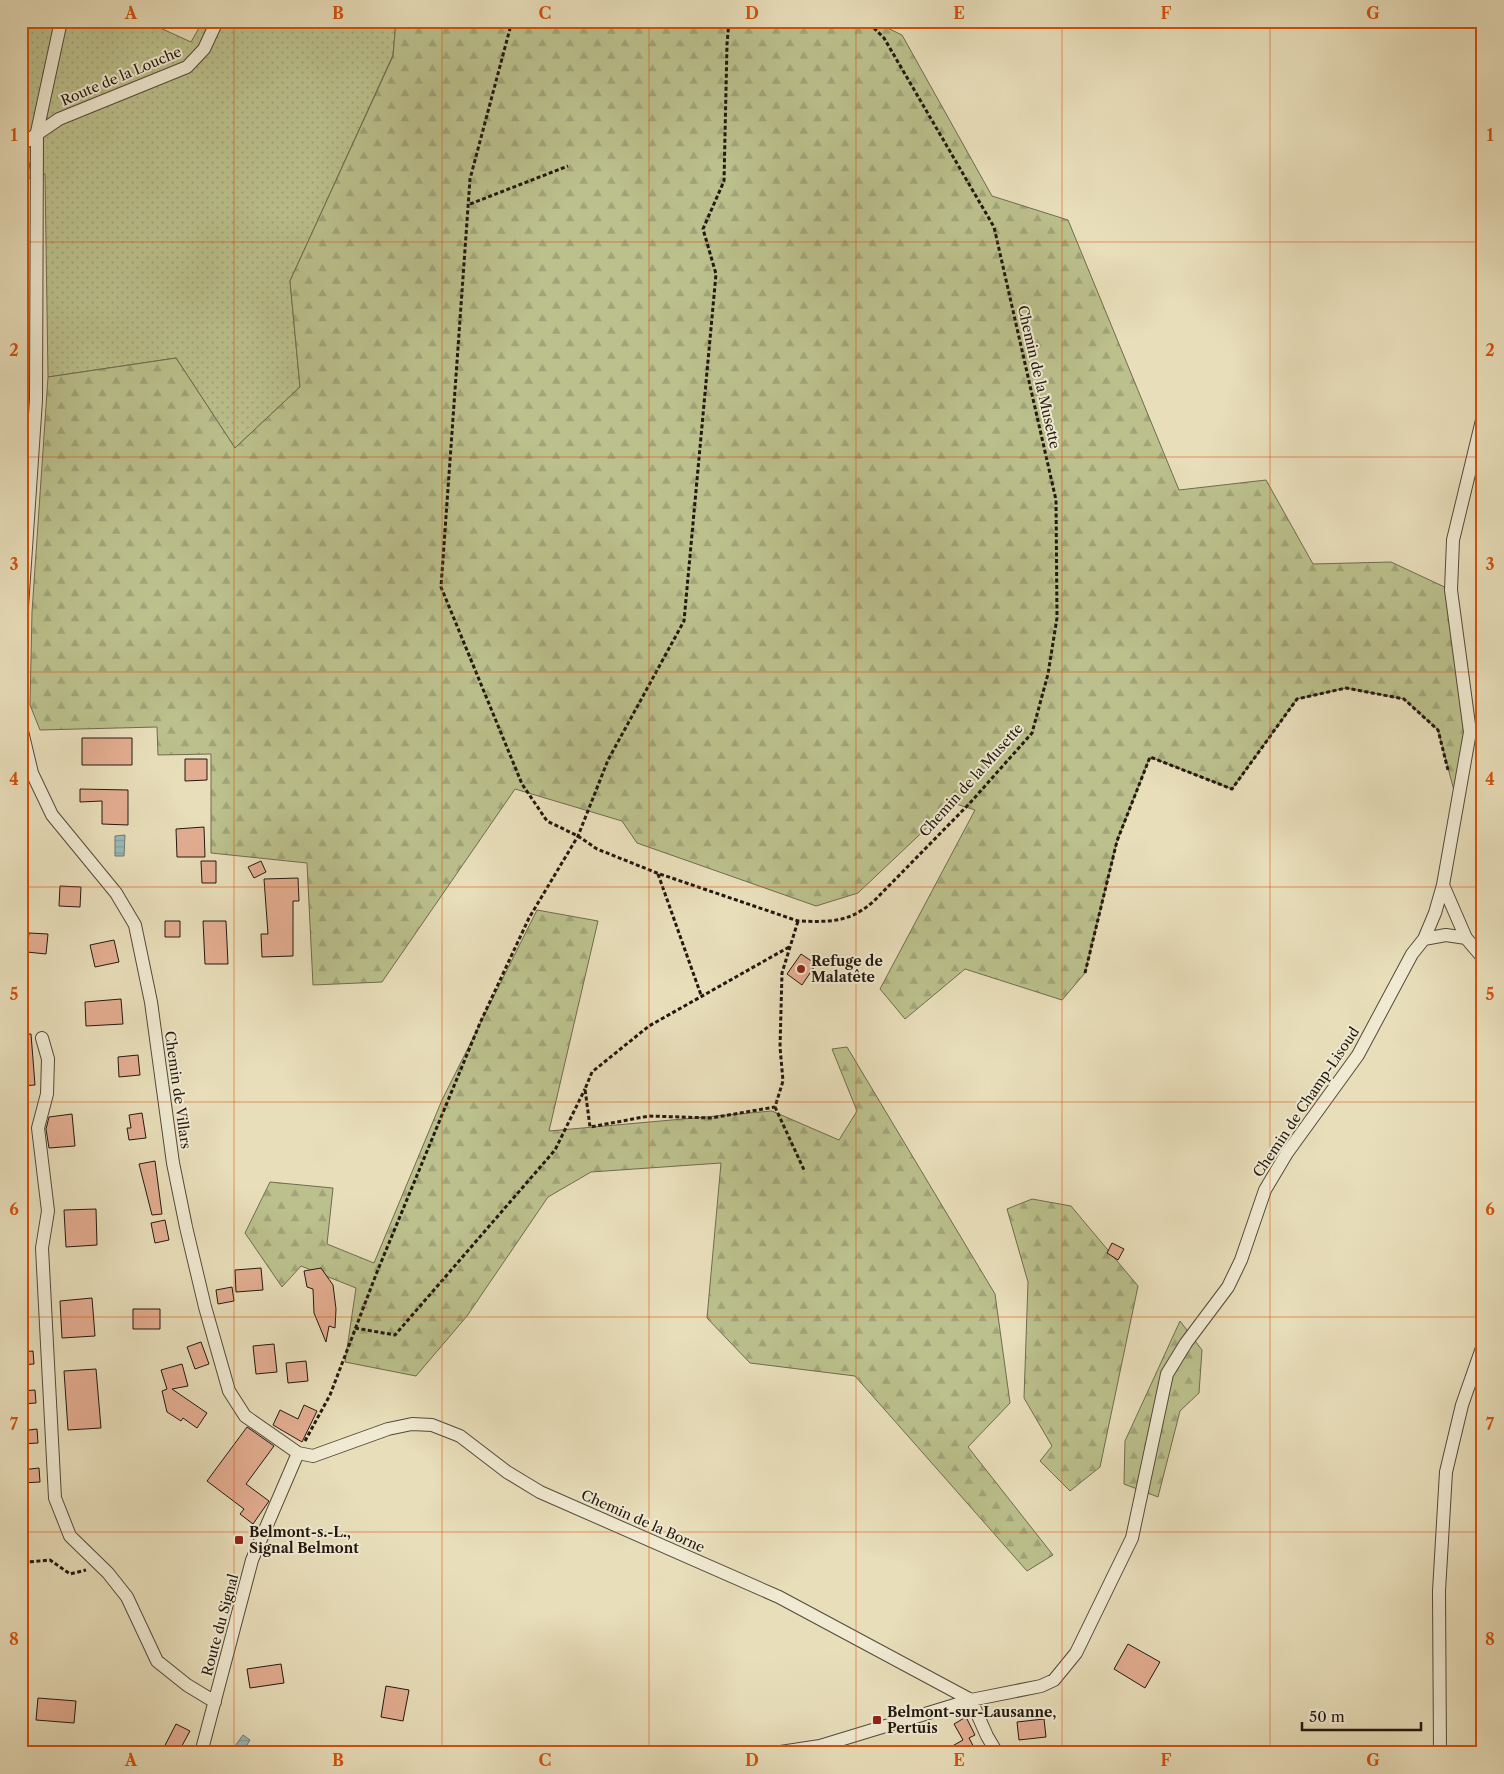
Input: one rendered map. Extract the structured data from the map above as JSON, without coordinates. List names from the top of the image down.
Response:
{
  "streets": {
    "street": [
      "Route de la Louche",
      "Chemin de Villars",
      "Chemin de Champ-Lisoud",
      "Chemin de la Borne",
      "Route du Signal"
    ],
    "path": ["Chemin de la Musette"]
  },
  "crossings": [
    ["Chemin de Villars", "Chemin de la Borne"],
    ["Chemin de Villars", "Route du Signal"],
    ["Chemin de Champ-Lisoud", "Chemin de la Borne"],
    ["Chemin de la Borne", "Route du Signal"]
  ],
  "places": {
    "other": ["Refuge de Malatête"],
    "transit": ["Belmont-s.-L., Signal Belmont", "Belmont-sur-Lausanne, Pertuis"]
  },
  "scale_bar": "50 m",
  "grid": {
    "columns": [
      "A",
      "B",
      "C",
      "D",
      "E",
      "F",
      "G"
    ],
    "rows": [
      "1",
      "2",
      "3",
      "4",
      "5",
      "6",
      "7",
      "8"
    ]
  }
}
